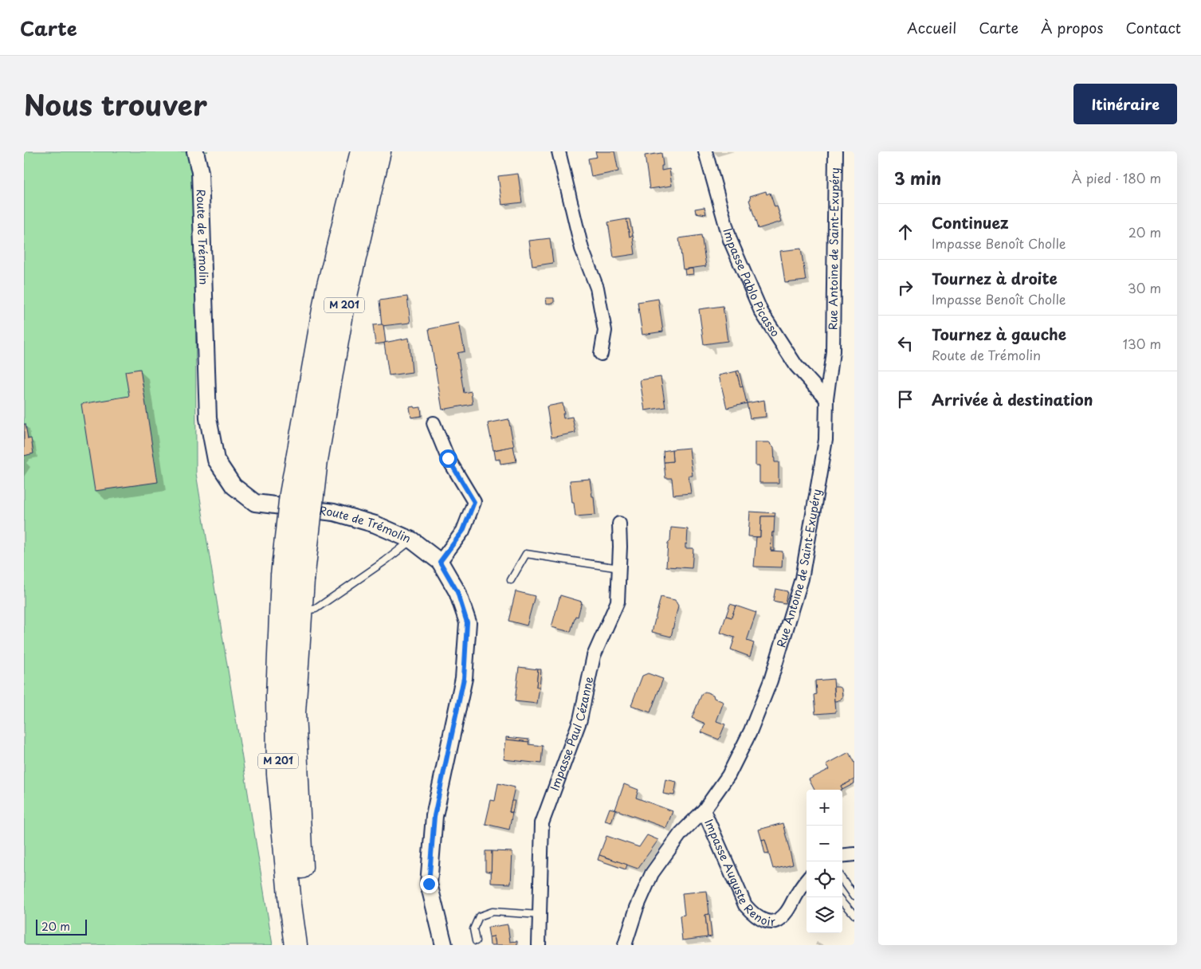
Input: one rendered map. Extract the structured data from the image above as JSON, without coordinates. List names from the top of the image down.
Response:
{
  "streets": {
    "highway": ["M 201"],
    "street": [
      "Route de Trémolin",
      "Rue Antoine de Saint-Exupéry",
      "Impasse Pablo Picasso",
      "Impasse Paul Cézanne",
      "Impasse Auguste Renoir"
    ]
  },
  "crossings": [
    ["Rue Antoine de Saint-Exupéry", "Impasse Pablo Picasso"],
    ["Rue Antoine de Saint-Exupéry", "Impasse Auguste Renoir"]
  ],
  "scale_bar": "20 m",
  "page": {
    "header": "Carte",
    "nav": [
      "Accueil",
      "Carte",
      "À propos",
      "Contact"
    ],
    "title": "Nous trouver",
    "buttons": "Itinéraire",
    "heading": ["3 min", "À pied · 180 m"],
    "list": [
      ["Continuez", "Impasse Benoît Cholle", "20 m"],
      ["Tournez à droite", "Impasse Benoît Cholle", "30 m"],
      ["Tournez à gauche", "Route de Trémolin", "130 m"],
      "Arrivée à destination"
    ],
    "map_buttons": ["+", "−"],
    "scale": "20 m"
  }
}
